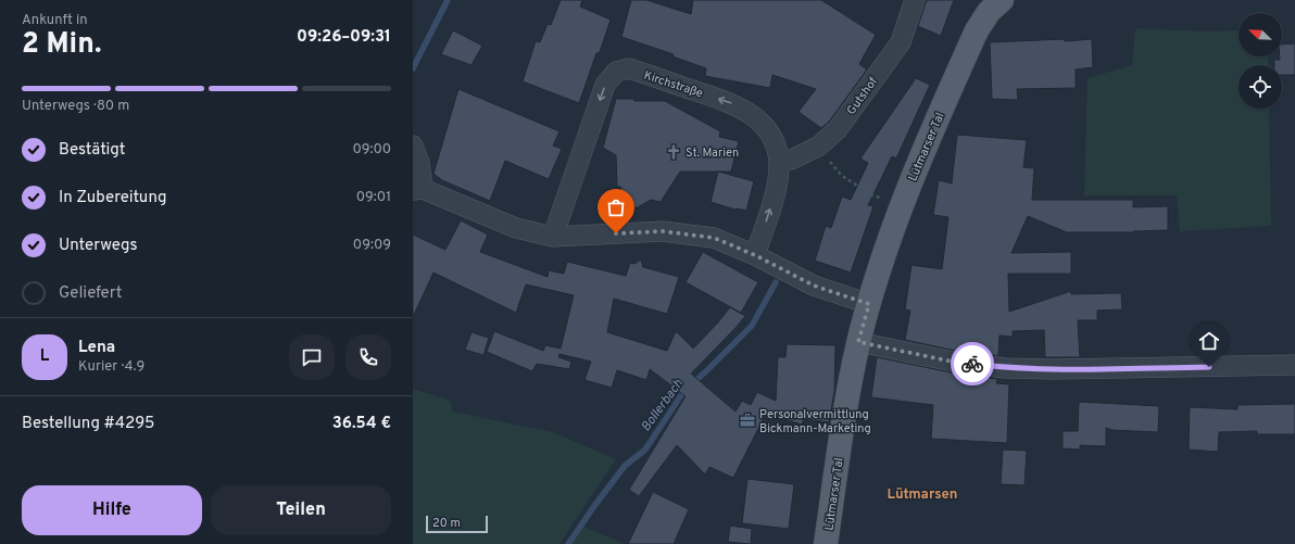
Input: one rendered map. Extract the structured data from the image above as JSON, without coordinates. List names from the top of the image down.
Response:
{
  "streets": {
    "main road": ["Lütmarser Tal"],
    "street": ["Kirchstraße", "Gutshof"]
  },
  "crossings": [
    ["Kirchstraße", "Gutshof"]
  ],
  "districts": ["Lütmarsen"],
  "water": ["Bollerbach"],
  "places": {
    "church": ["St. Marien"],
    "office": ["Personalvermittlung Bickmann-Marketing"]
  },
  "scale_bar": "20 m",
  "north": "top left",
  "page": {
    "heading": ["2 Min.", "Ankunft in", "09:26–09:31"],
    "panel": [
      "Lena",
      "Kurier · 4.9",
      "Bestellung #4295",
      "36.54 €"
    ],
    "bar": "Unterwegs · 80 m",
    "list": [
      ["Bestätigt", "09:00"],
      ["In Zubereitung", "09:01"],
      ["Unterwegs", "09:09"],
      "Geliefert"
    ],
    "round": "L",
    "buttons": ["Hilfe", "Teilen"],
    "scale": "20 m"
  }
}
